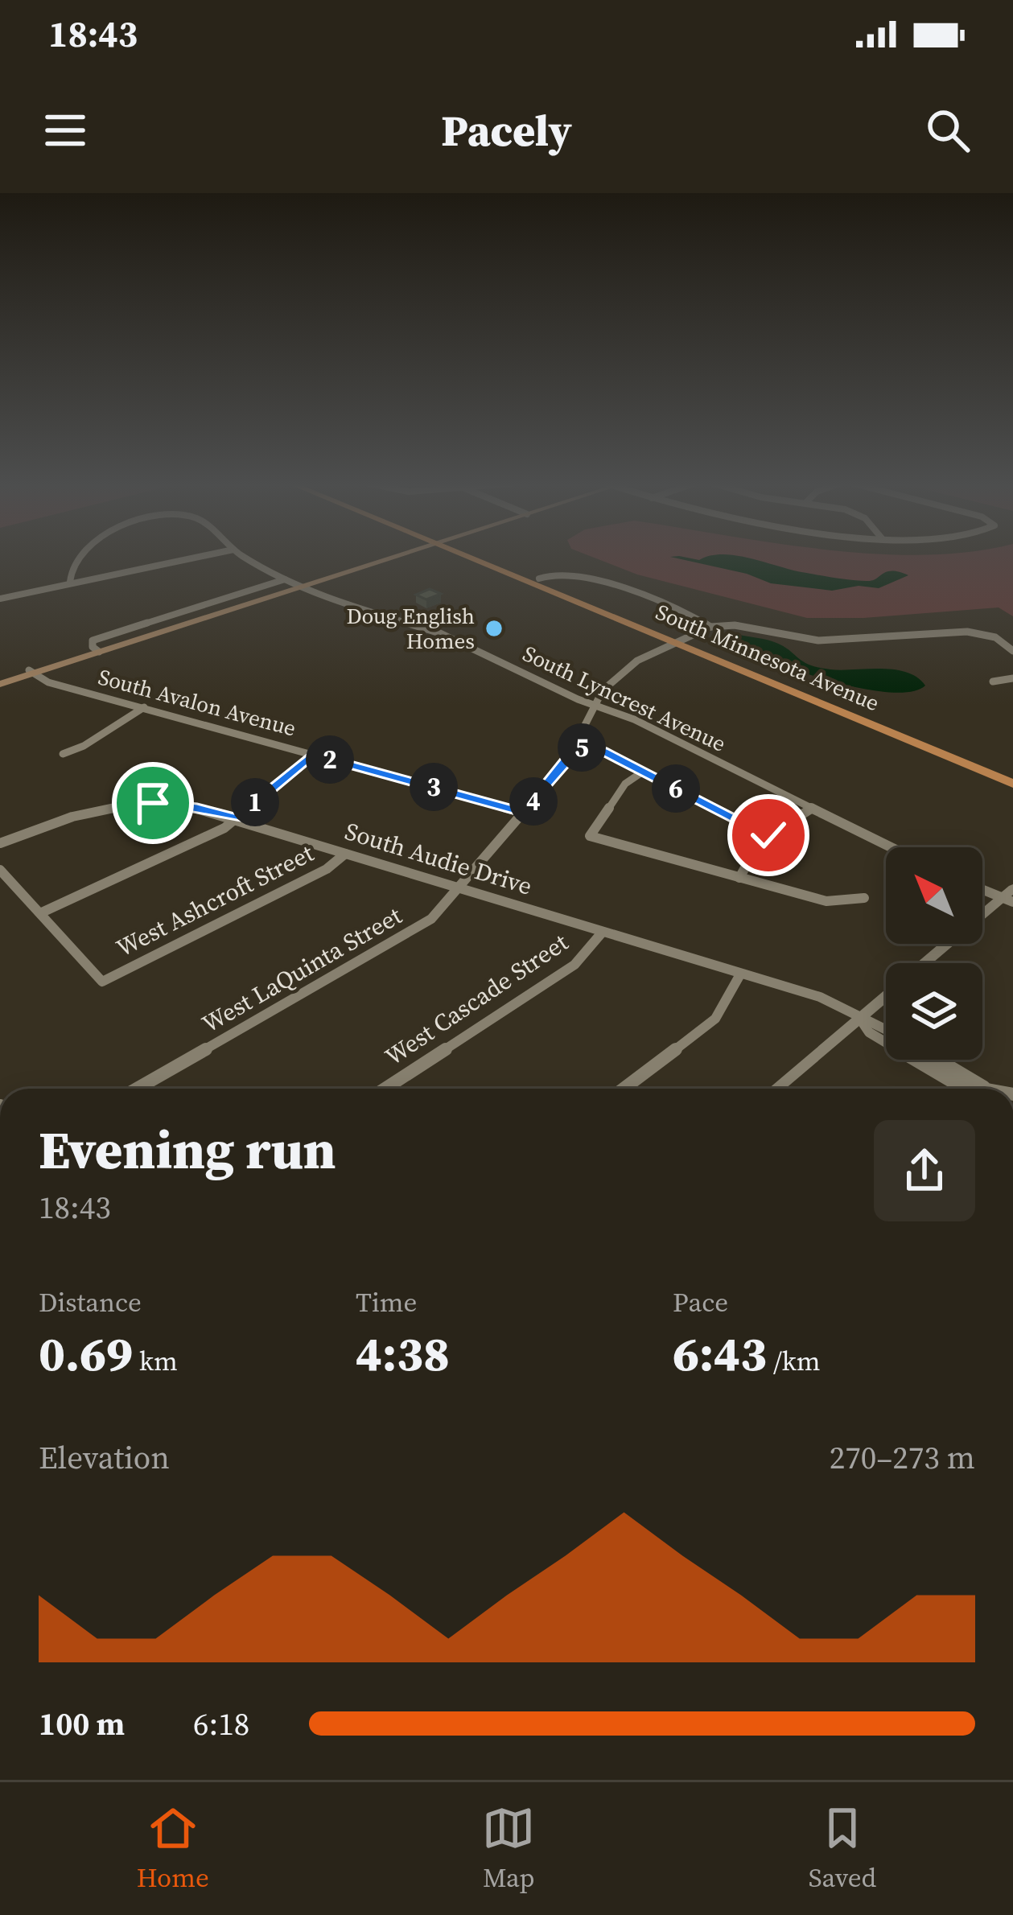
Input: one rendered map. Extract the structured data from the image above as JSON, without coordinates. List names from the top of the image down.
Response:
{
  "streets": {
    "main road": ["South Minnesota Avenue"],
    "street": [
      "South Lyncrest Avenue",
      "South Avalon Avenue",
      "South Audie Drive",
      "West Ashcroft Street",
      "West LaQuinta Street",
      "West Cascade Street"
    ]
  },
  "crossings": [
    ["South Minnesota Avenue", "West LaQuinta Street"],
    ["South Lyncrest Avenue", "West LaQuinta Street"],
    ["South Avalon Avenue", "West LaQuinta Street"],
    ["South Audie Drive", "West Ashcroft Street"],
    ["South Audie Drive", "West LaQuinta Street"],
    ["South Audie Drive", "West Cascade Street"]
  ],
  "places": ["Doug English Homes"],
  "north": "top left",
  "page": {
    "status": "18:43",
    "header": "Pacely",
    "pins": [
      "5",
      "2",
      "3",
      "6",
      "4",
      "1"
    ],
    "heading": ["Evening run", "18:43"],
    "stats": [
      ["Distance", "0.69 km"],
      ["Time", "4:38"],
      ["Pace", "6:43 /km"]
    ],
    "chart": ["Elevation", "270–273 m"],
    "list": [
      {
        "name": "100 m",
        "note": "6:18"
      }
    ],
    "tabs": ["Home", "Map", "Saved"]
  }
}
